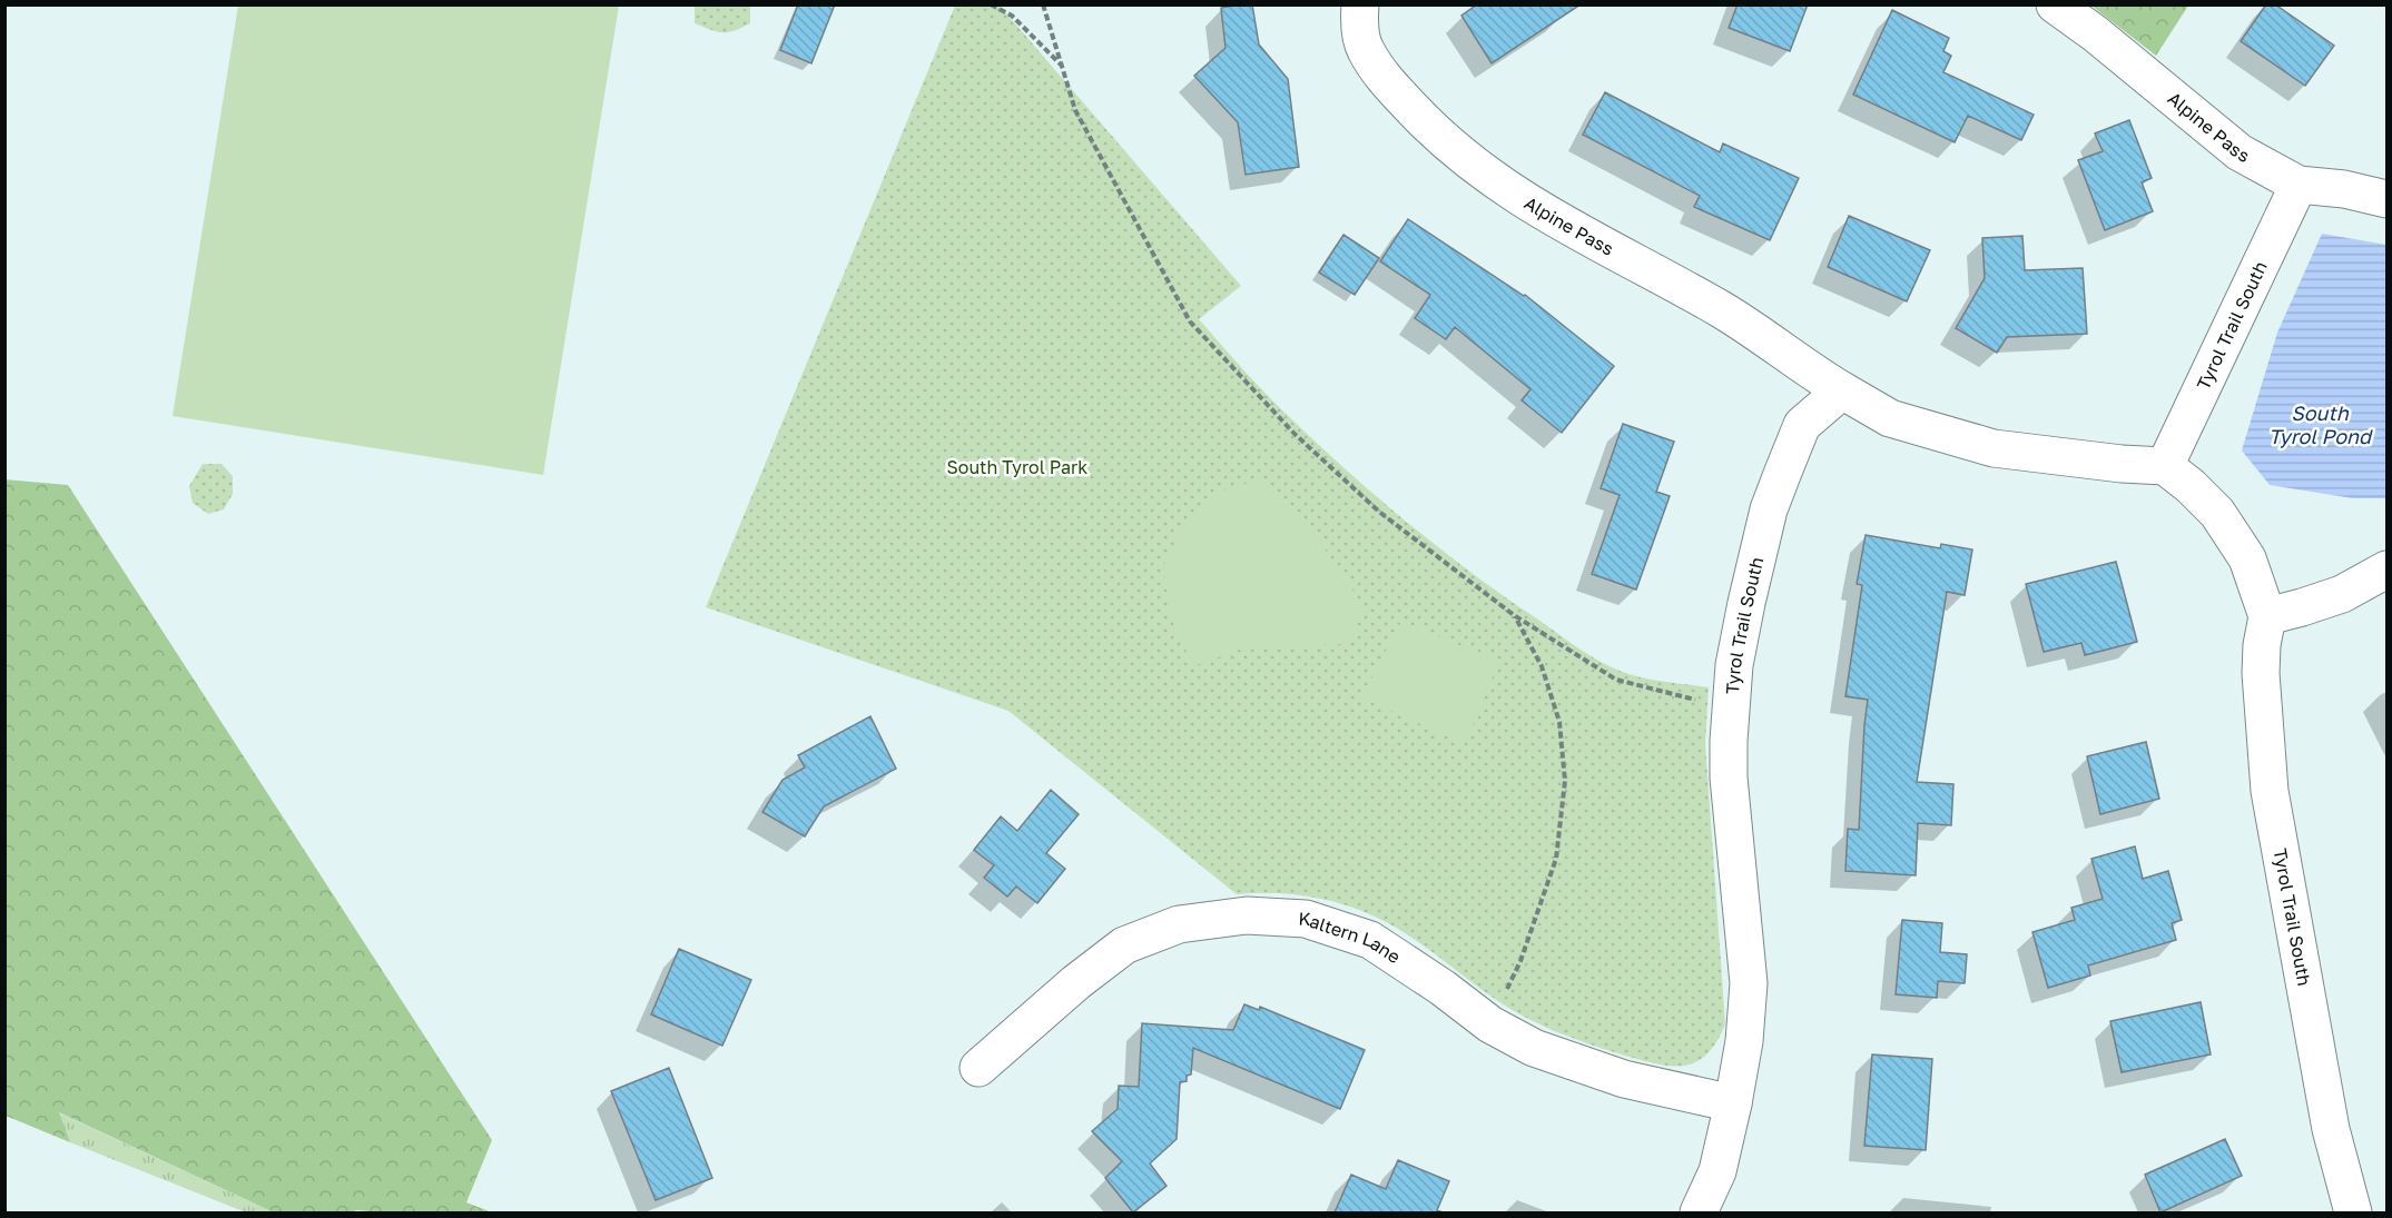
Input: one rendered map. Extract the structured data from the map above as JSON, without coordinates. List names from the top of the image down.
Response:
{
  "streets": {
    "street": ["Alpine Pass", "Tyrol Trail South", "Kaltern Lane"]
  },
  "crossings": [
    ["Alpine Pass", "Tyrol Trail South"],
    ["Tyrol Trail South", "Kaltern Lane"]
  ],
  "water": ["South Tyrol Pond"],
  "parks": ["South Tyrol Park"]
}
